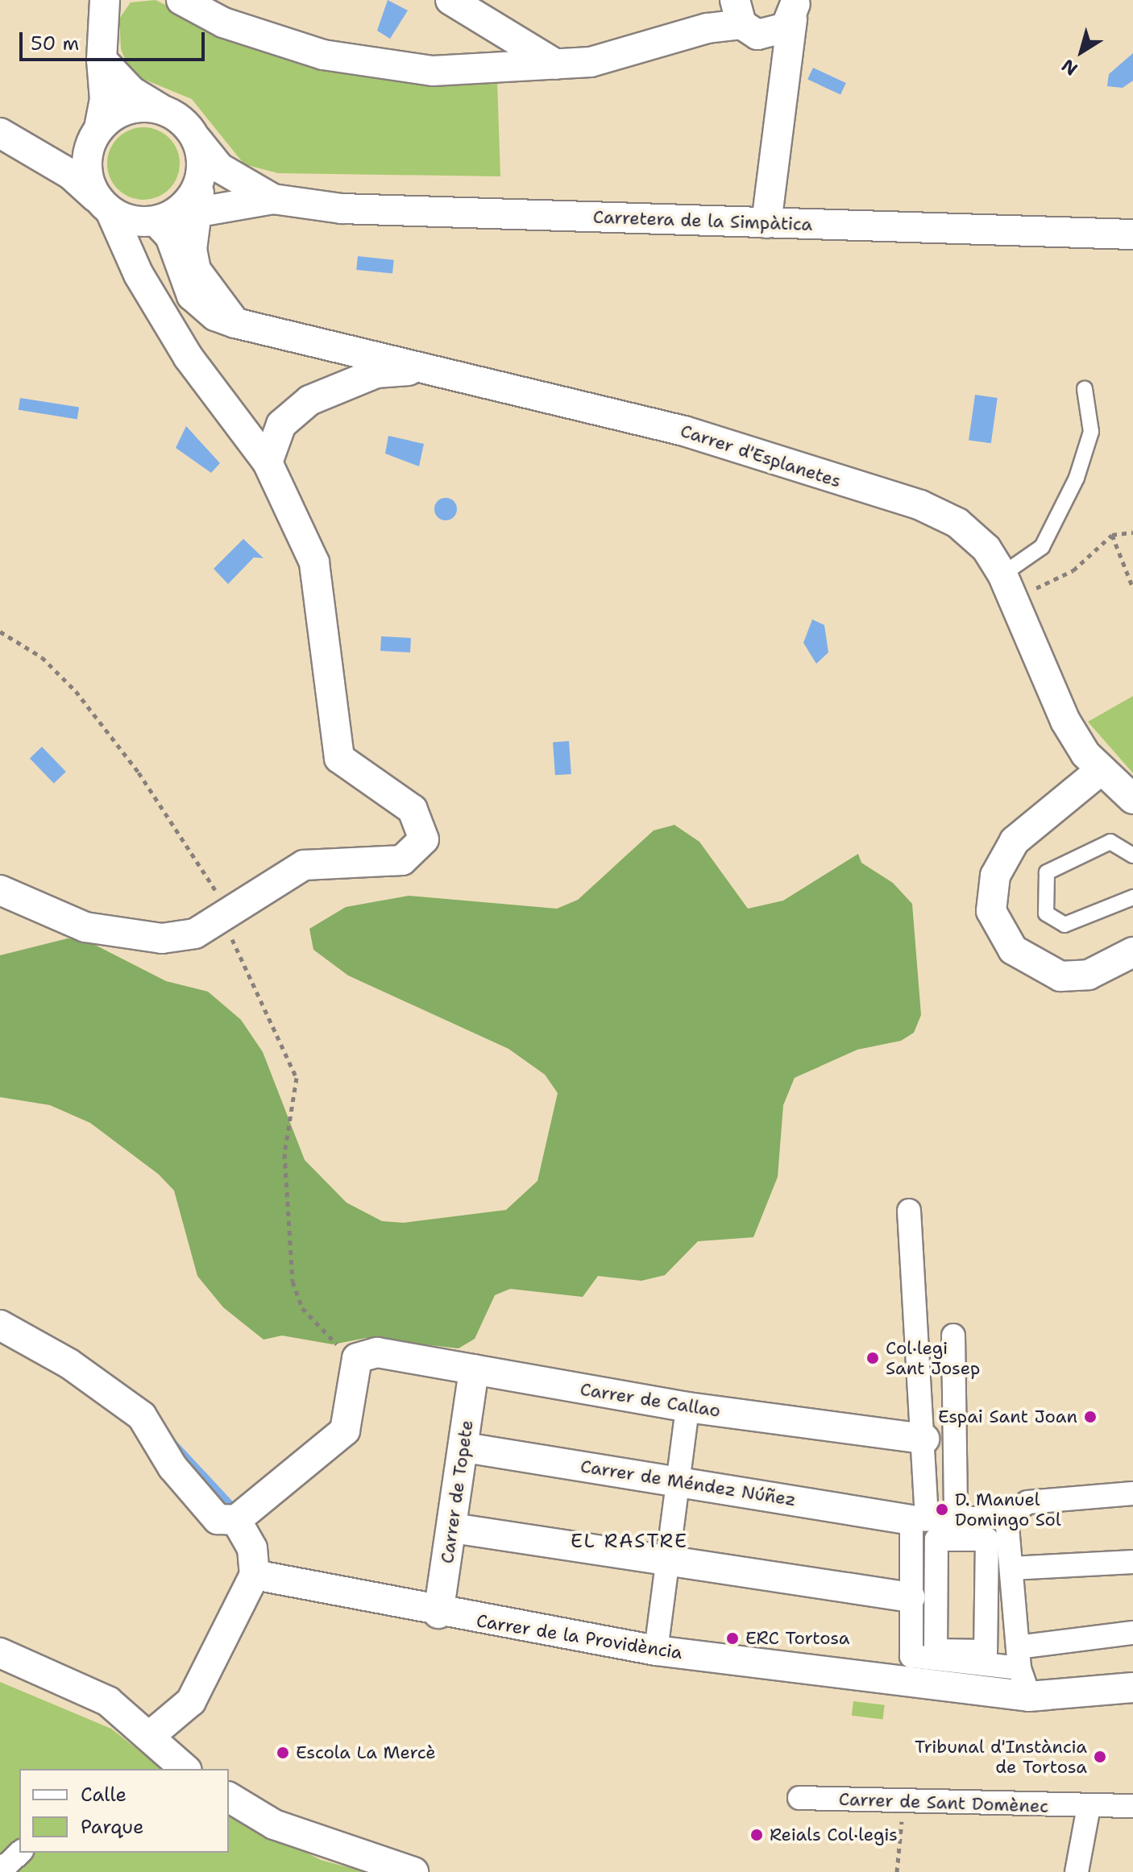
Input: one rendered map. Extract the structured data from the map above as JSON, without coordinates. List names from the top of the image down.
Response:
{
  "streets": {
    "street": [
      "Carretera de la Simpàtica",
      "Carrer d'Esplanetes",
      "Carrer de Callao",
      "Carrer de Méndez Núñez",
      "Carrer de Topete",
      "Carrer de la Providència",
      "Carrer de Sant Domènec"
    ]
  },
  "crossings": [
    ["Carretera de la Simpàtica", "Carrer d'Esplanetes"],
    ["Carrer de Callao", "Carrer de Topete"],
    ["Carrer de Méndez Núñez", "Carrer de Topete"],
    ["Carrer de Topete", "Carrer de la Providència"]
  ],
  "districts": ["EL RASTRE"],
  "places": [
    "Col·legi Sant Josep",
    "Espai Sant Joan",
    "D. Manuel Domingo Sol",
    "ERC Tortosa",
    "Escola La Mercè",
    "Tribunal d'Instància de Tortosa",
    "Reials Col·legis"
  ],
  "legend": ["Calle", "Parque"],
  "scale_bar": "50 m",
  "north": "bottom left"
}
